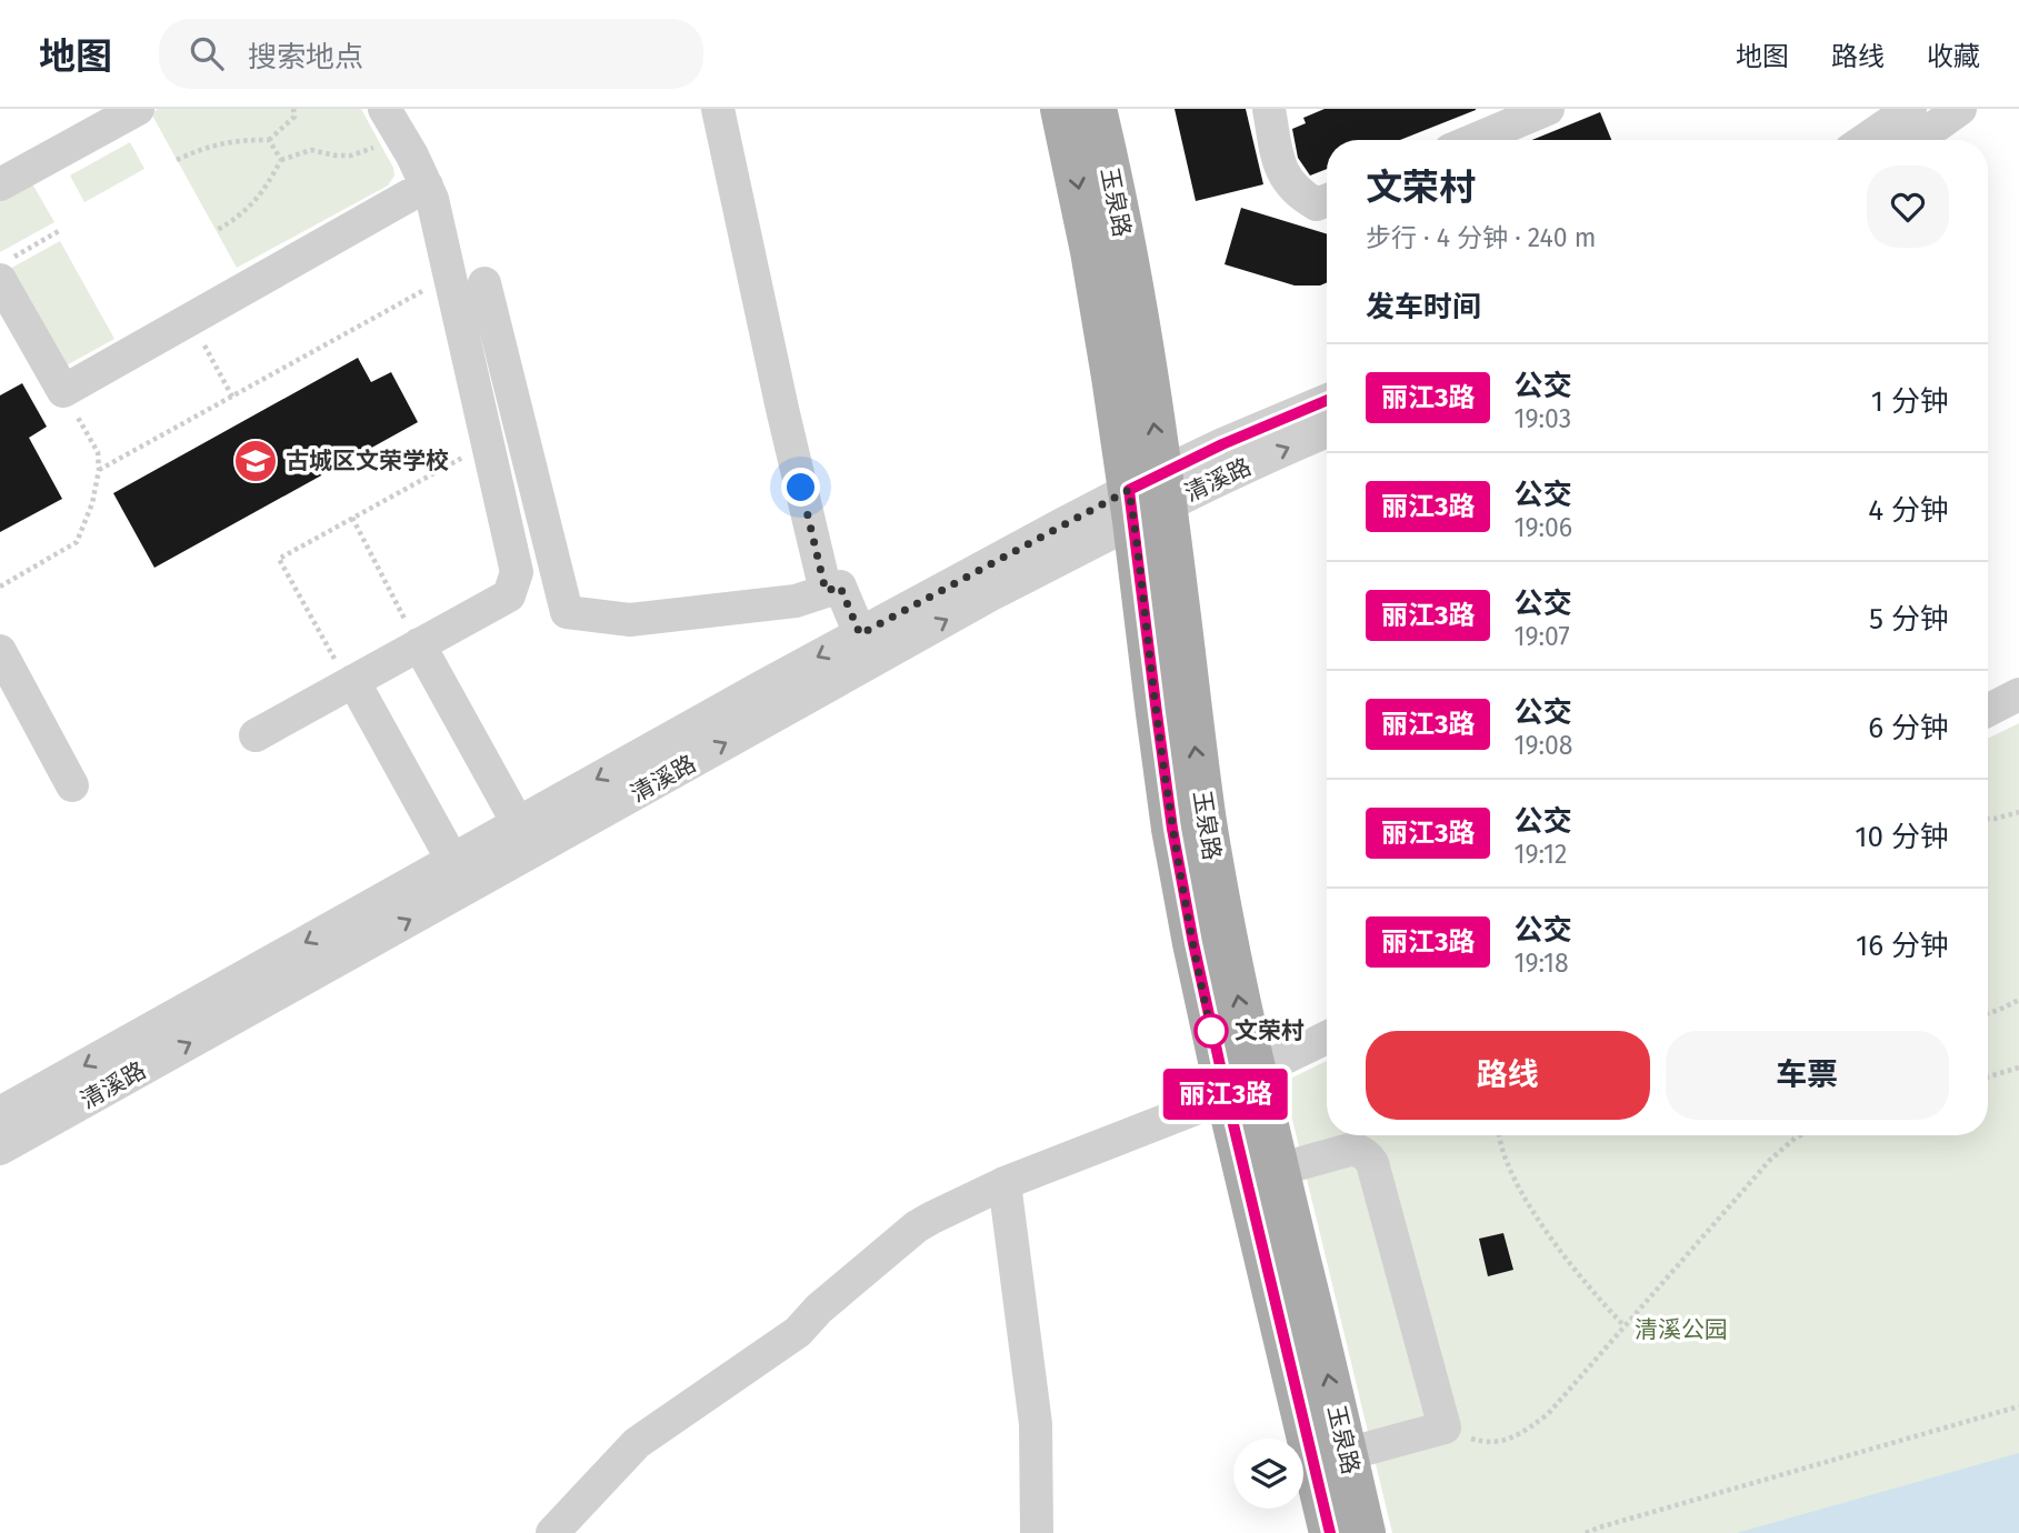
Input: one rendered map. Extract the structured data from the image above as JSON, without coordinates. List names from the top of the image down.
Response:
{
  "streets": {
    "main road": ["玉泉路"],
    "street": ["清溪路"]
  },
  "crossings": [
    ["玉泉路", "清溪路"]
  ],
  "parks": ["清溪公园"],
  "places": {
    "school or university": ["古城区文荣学校"],
    "other": ["文荣村"]
  },
  "lines": ["bus line 丽江3路"],
  "page": {
    "header": "地图",
    "search": "搜索地点",
    "nav": ["地图", "路线", "收藏"],
    "on_map": "丽江3路",
    "heading": [
      ["文荣村", "步行 · 4 分钟 · 240 m"],
      "发车时间"
    ],
    "list": [
      {
        "mark": "丽江3路",
        "name": "公交",
        "note": "19:03",
        "value": "1 分钟"
      },
      {
        "mark": "丽江3路",
        "name": "公交",
        "note": "19:06",
        "value": "4 分钟"
      },
      {
        "mark": "丽江3路",
        "name": "公交",
        "note": "19:07",
        "value": "5 分钟"
      },
      {
        "mark": "丽江3路",
        "name": "公交",
        "note": "19:08",
        "value": "6 分钟"
      },
      {
        "mark": "丽江3路",
        "name": "公交",
        "note": "19:12",
        "value": "10 分钟"
      },
      {
        "mark": "丽江3路",
        "name": "公交",
        "note": "19:18",
        "value": "16 分钟"
      }
    ],
    "buttons": ["路线", "车票"]
  }
}
